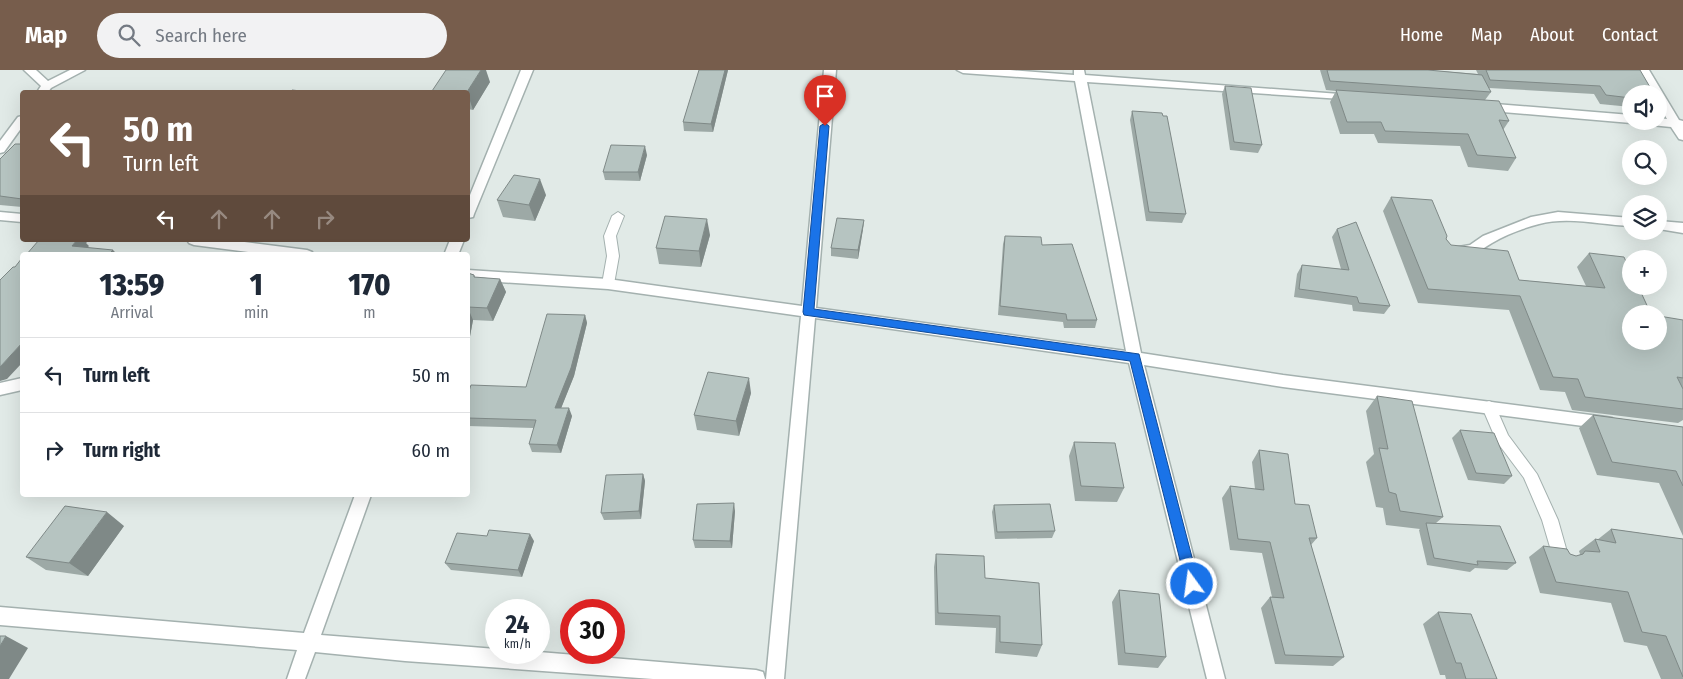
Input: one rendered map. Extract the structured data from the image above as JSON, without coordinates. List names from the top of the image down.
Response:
{
  "page": {
    "header": "Map",
    "search": "Search here",
    "nav": [
      "Home",
      "Map",
      "About",
      "Contact"
    ],
    "map_buttons": ["+", "−"],
    "turn": ["50 m", "Turn left"],
    "eta": [
      "13:59",
      "Arrival",
      "1",
      "min",
      "170",
      "m"
    ],
    "list": [
      {
        "name": "Turn left",
        "value": "50 m"
      },
      {
        "name": "Turn right",
        "value": "60 m"
      }
    ],
    "speed": "24 km/h",
    "limit": "30"
  }
}
